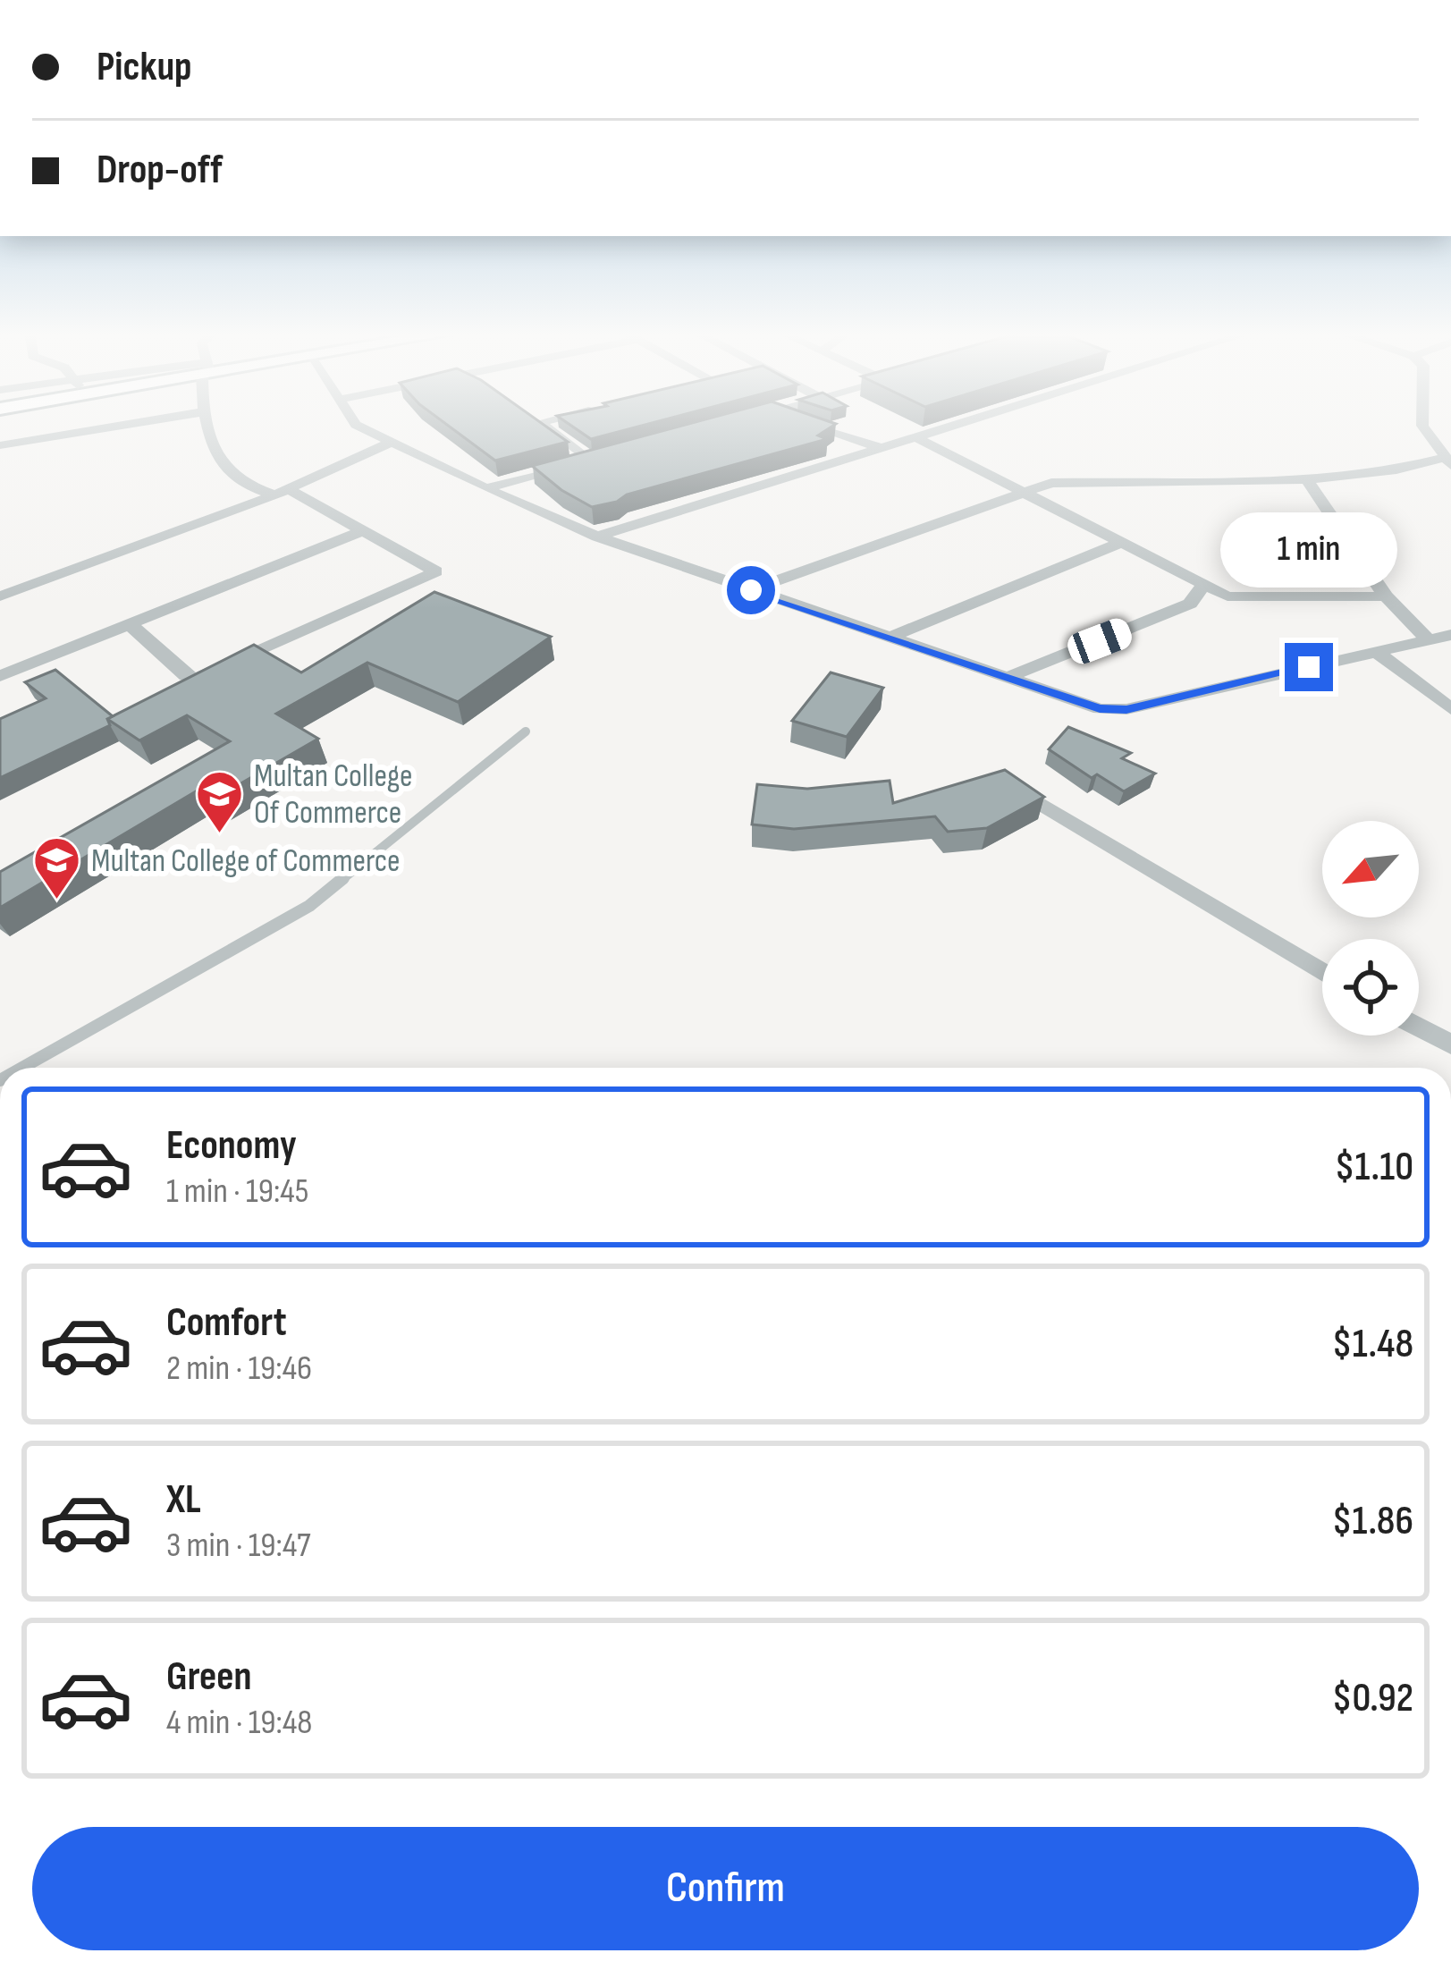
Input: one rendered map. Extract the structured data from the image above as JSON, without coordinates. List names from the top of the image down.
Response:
{
  "places": {
    "school or university": ["Multan College Of Commerce", "Multan College of Commerce"]
  },
  "north": "bottom left",
  "page": {
    "banner": ["Pickup", "Drop-off"],
    "bubble": "1 min",
    "list": [
      {
        "name": "Economy",
        "note": "1 min · 19:45",
        "value": "$1.10"
      },
      {
        "name": "Comfort",
        "note": "2 min · 19:46",
        "value": "$1.48"
      },
      {
        "name": "XL",
        "note": "3 min · 19:47",
        "value": "$1.86"
      },
      {
        "name": "Green",
        "note": "4 min · 19:48",
        "value": "$0.92"
      }
    ],
    "buttons": "Confirm"
  }
}
